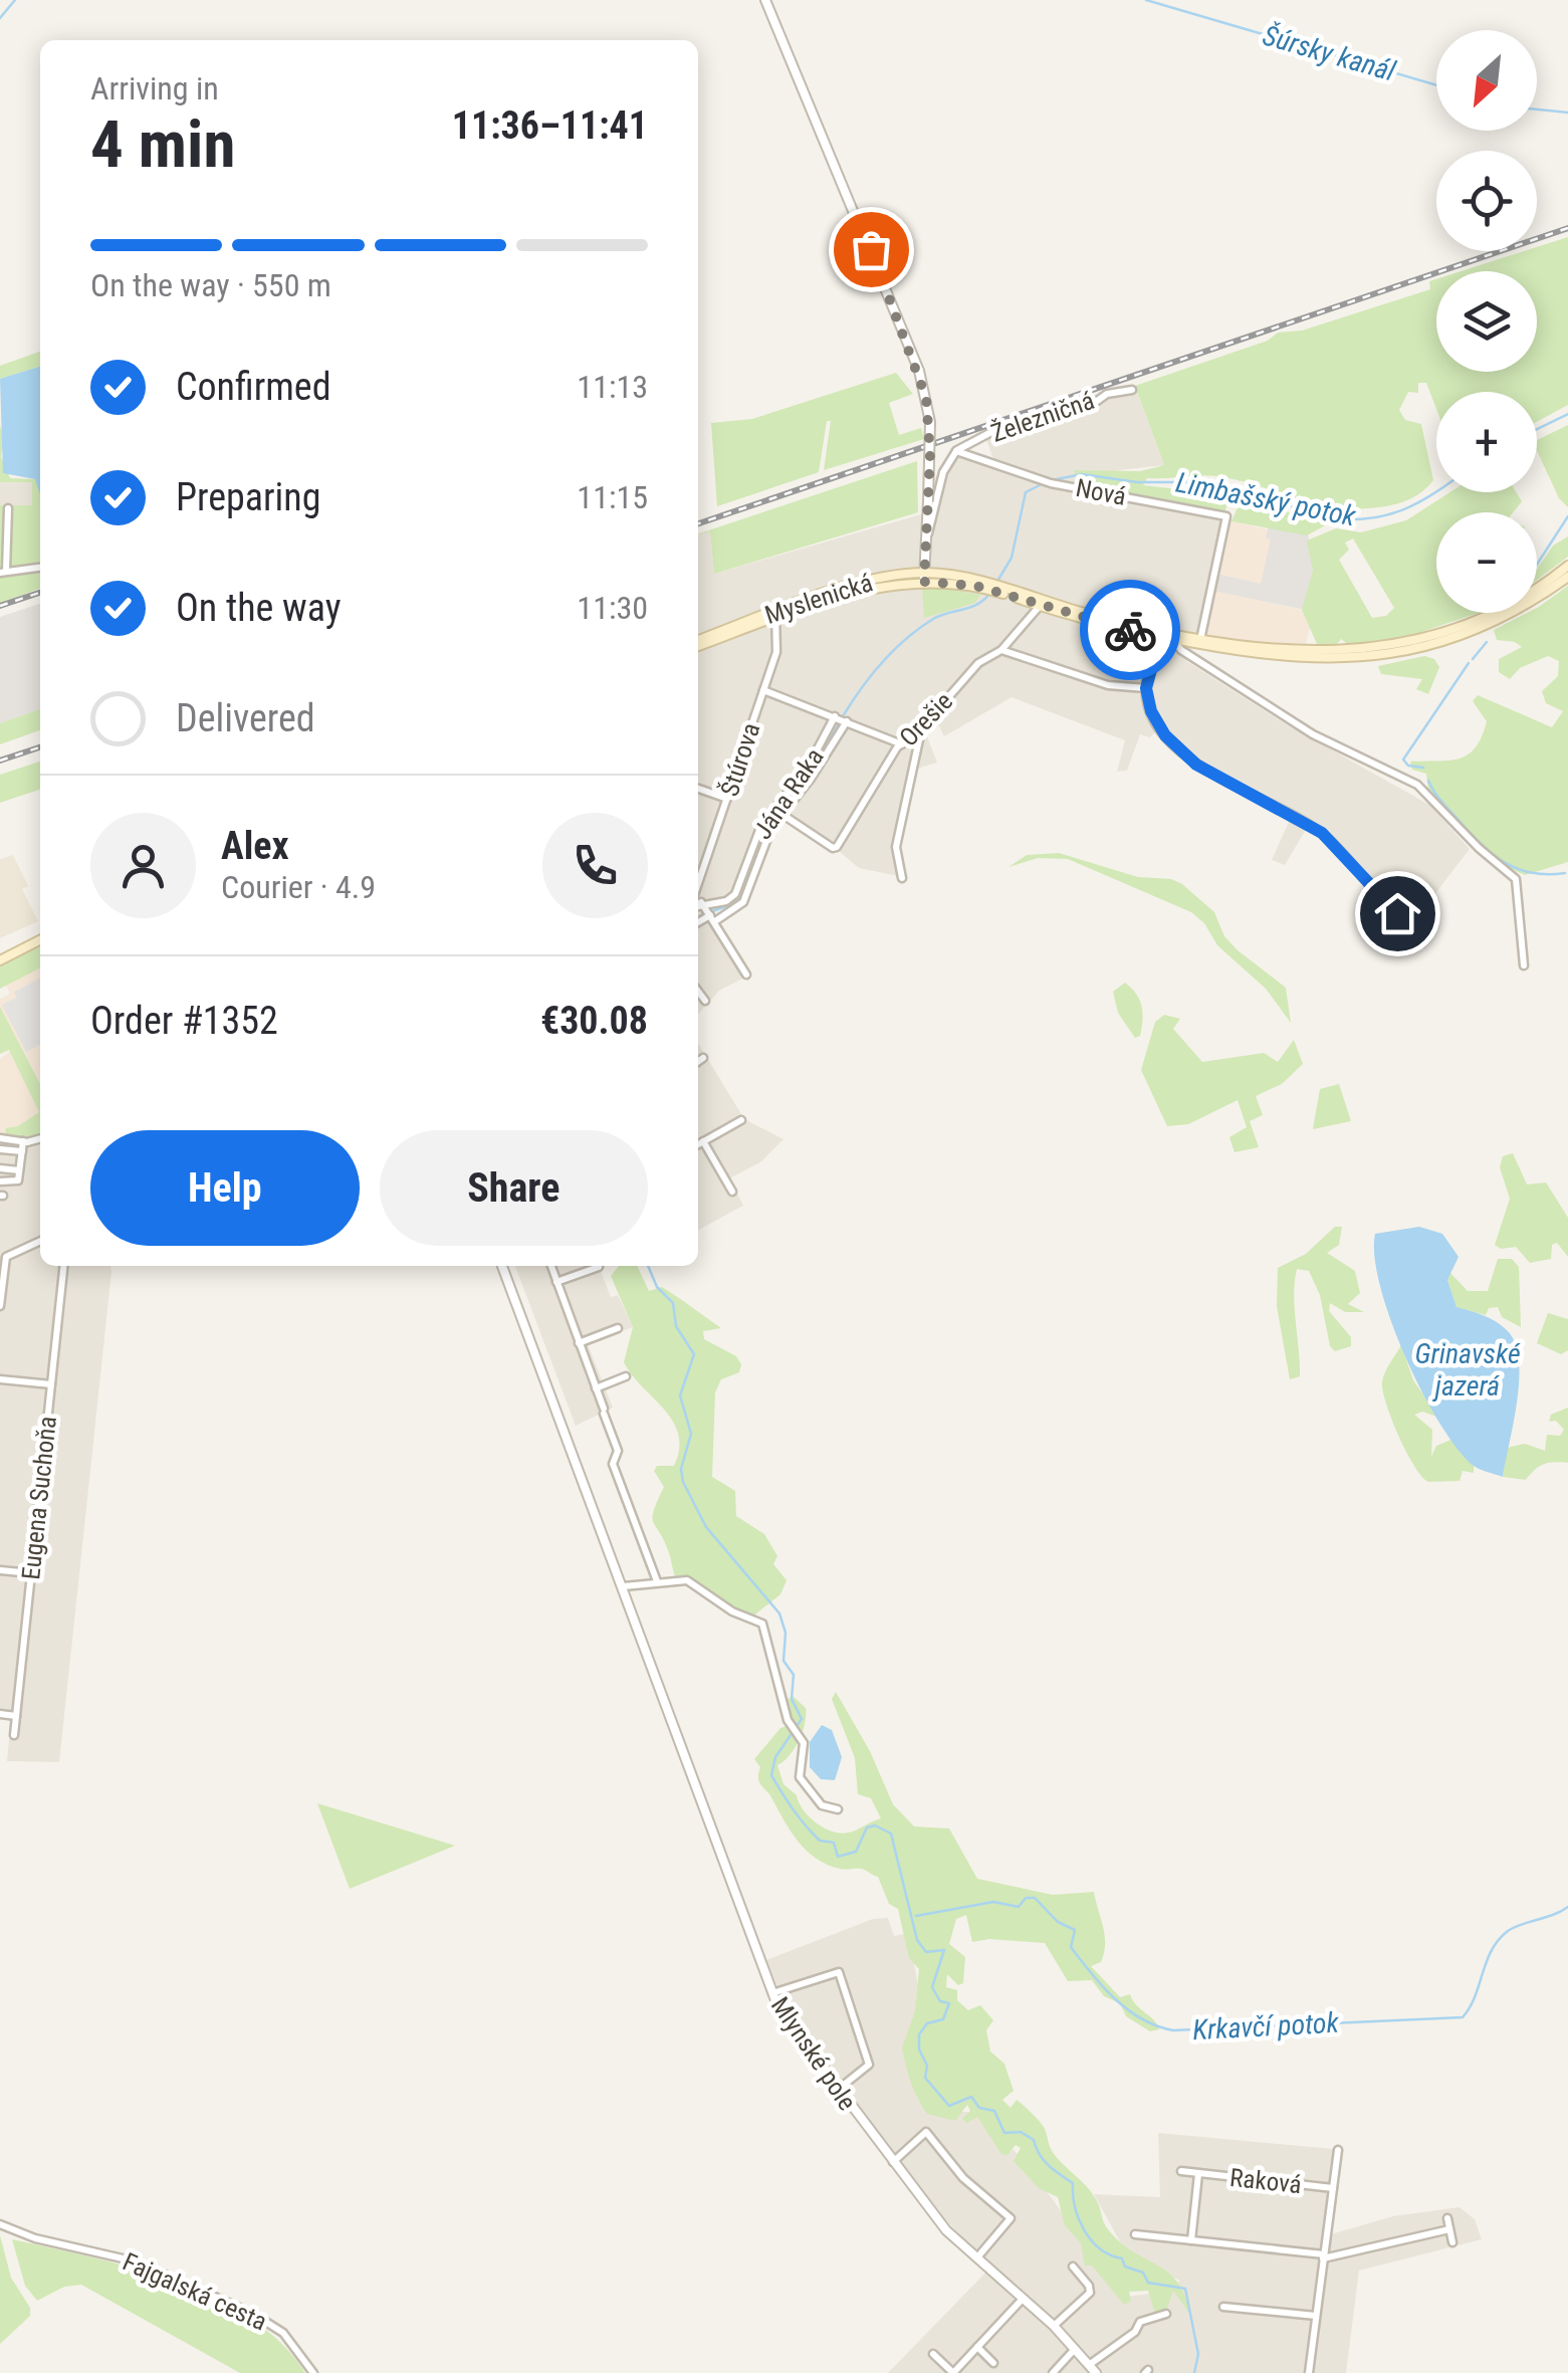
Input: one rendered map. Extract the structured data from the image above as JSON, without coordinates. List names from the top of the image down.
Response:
{
  "streets": {
    "main road": ["Myslenická"],
    "street": [
      "Železničná",
      "Nová",
      "Orešie",
      "Štúrova",
      "Jána Raka",
      "Eugena Suchoňa",
      "Mlynské pole",
      "Raková",
      "Fajgalská cesta"
    ]
  },
  "crossings": [
    ["Železničná", "Nová"],
    ["Nová", "Myslenická"],
    ["Myslenická", "Orešie"],
    ["Myslenická", "Štúrova"]
  ],
  "water": [
    "Šúrsky kanál",
    "Limbašský potok",
    "Grinavské jazerá",
    "Krkavčí potok"
  ],
  "north": "bottom left",
  "page": {
    "map_buttons": ["+", "−"],
    "heading": ["4 min", "Arriving in", "11:36–11:41"],
    "panel": [
      "Alex",
      "Courier · 4.9",
      "Order #1352",
      "€30.08"
    ],
    "bar": "On the way · 550 m",
    "list": [
      ["Confirmed", "11:13"],
      ["Preparing", "11:15"],
      ["On the way", "11:30"],
      "Delivered"
    ],
    "buttons": ["Help", "Share"]
  }
}
